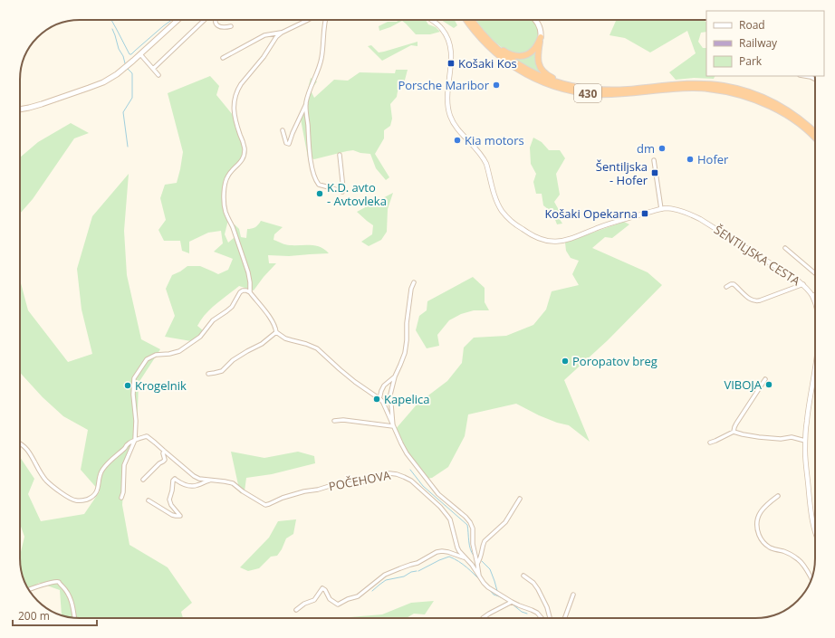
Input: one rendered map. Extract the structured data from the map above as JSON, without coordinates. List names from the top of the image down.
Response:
{
  "streets": {
    "highway": ["430"],
    "street": ["ŠENTILJSKA CESTA", "POČEHOVA"]
  },
  "places": {
    "transit": ["Košaki Kos", "Šentiljska - Hofer", "Košaki Opekarna"],
    "other": [
      "Porsche Maribor",
      "Kia motors",
      "dm",
      "Hofer",
      "K.D. avto - Avtovleka",
      "Poropatov breg",
      "VIBOJA",
      "Krogelnik",
      "Kapelica"
    ]
  },
  "legend": ["Road", "Railway", "Park"],
  "scale_bar": "200 m"
}
